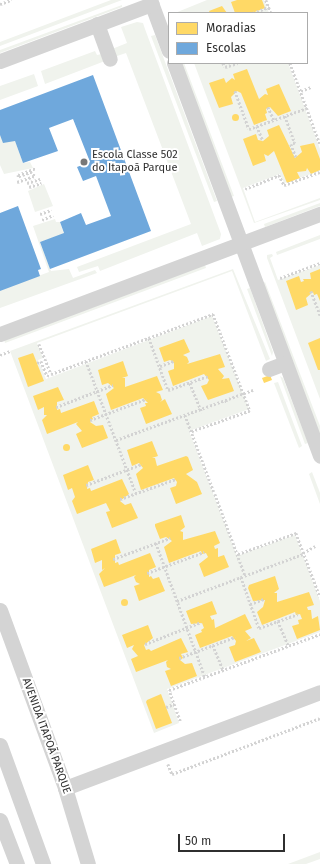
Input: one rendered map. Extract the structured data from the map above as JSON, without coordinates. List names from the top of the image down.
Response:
{
  "streets": {
    "street": ["AVENIDA ITAPOÃ PARQUE"]
  },
  "places": ["Escola Classe 502 do Itapoã Parque"],
  "legend": ["Moradias", "Escolas"],
  "scale_bar": "50 m"
}
